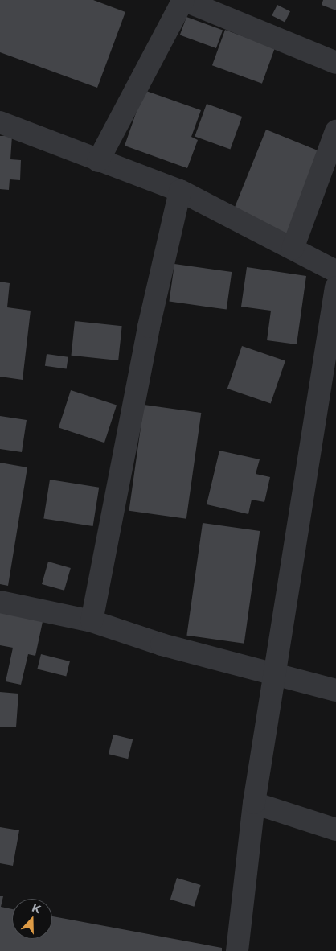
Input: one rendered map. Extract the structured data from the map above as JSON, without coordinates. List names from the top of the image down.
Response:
{
  "north": "top"
}
